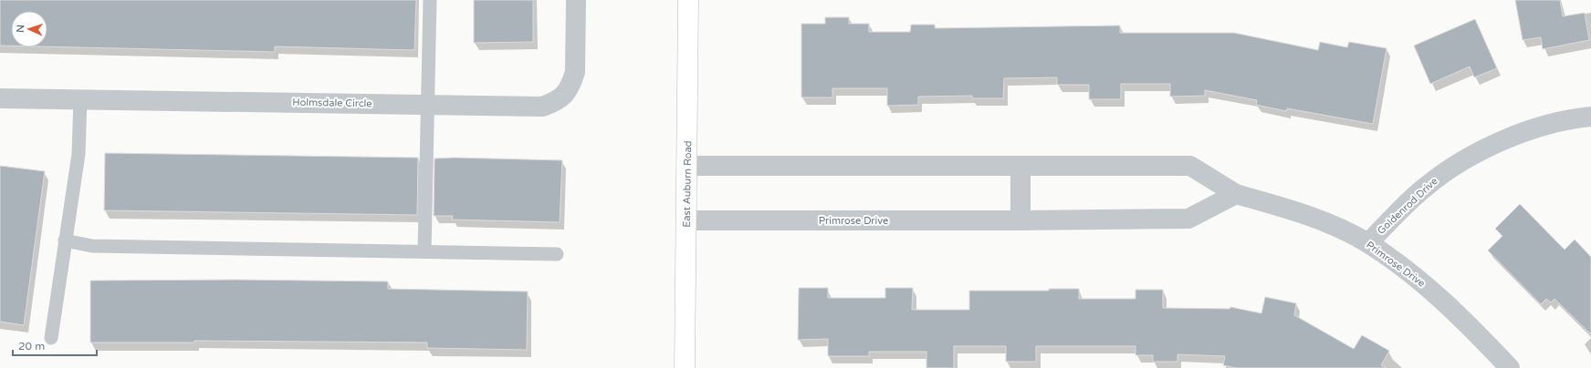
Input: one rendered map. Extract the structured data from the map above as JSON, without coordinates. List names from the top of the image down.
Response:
{
  "streets": {
    "main road": ["East Auburn Road"],
    "street": ["Holmsdale Circle", "Goldenrod Drive", "Primrose Drive"]
  },
  "crossings": [
    ["East Auburn Road", "Primrose Drive"],
    ["Goldenrod Drive", "Primrose Drive"]
  ],
  "scale_bar": "20 m",
  "north": "left"
}
